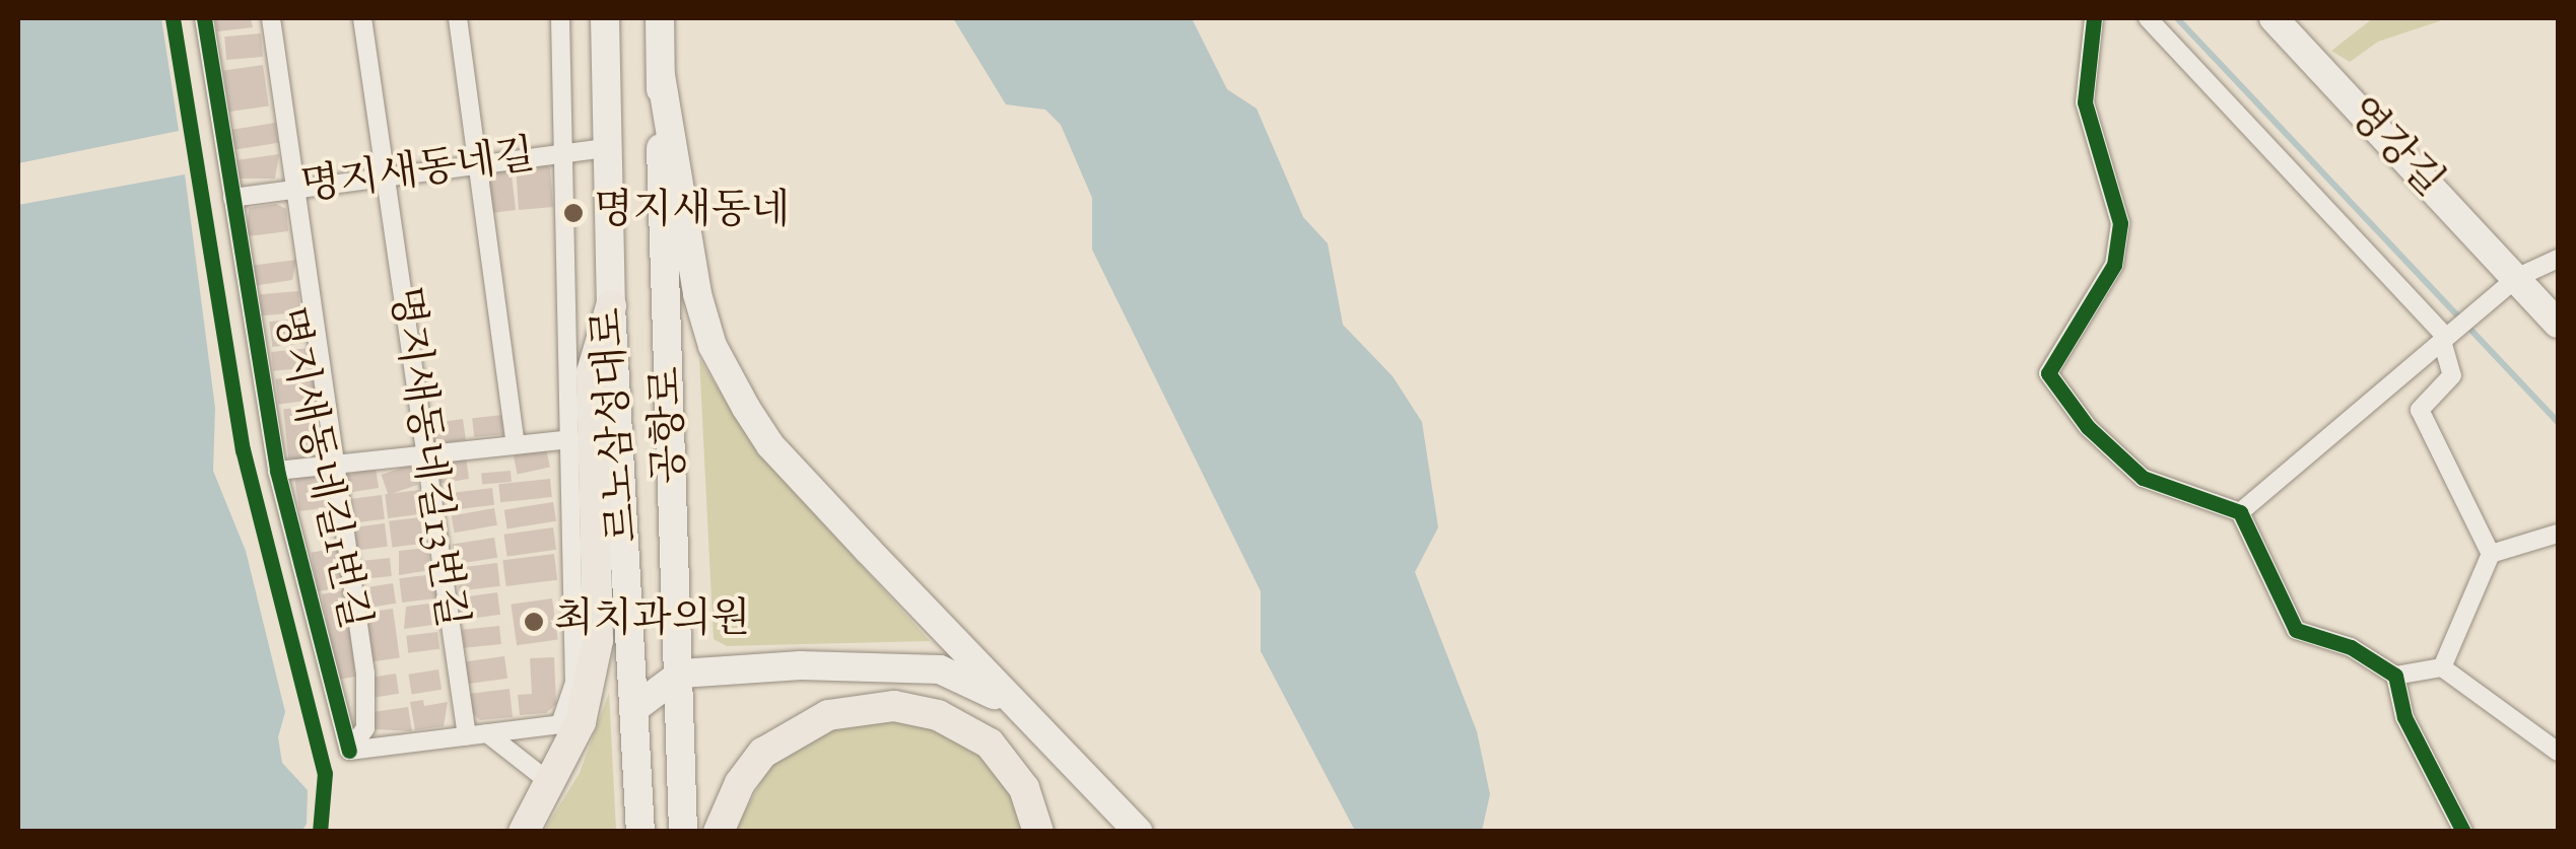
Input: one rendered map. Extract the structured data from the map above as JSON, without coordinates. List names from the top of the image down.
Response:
{
  "streets": {
    "main road": ["영강길", "르노삼성대로", "공항로"],
    "street": ["명지새동네길", "명지새동네길13번길", "명지새동네길1번길"]
  },
  "crossings": [
    ["명지새동네길", "르노삼성대로"],
    ["명지새동네길", "명지새동네길13번길"],
    ["명지새동네길", "명지새동네길1번길"]
  ],
  "places": ["명지새동네", "최치과의원"]
}
